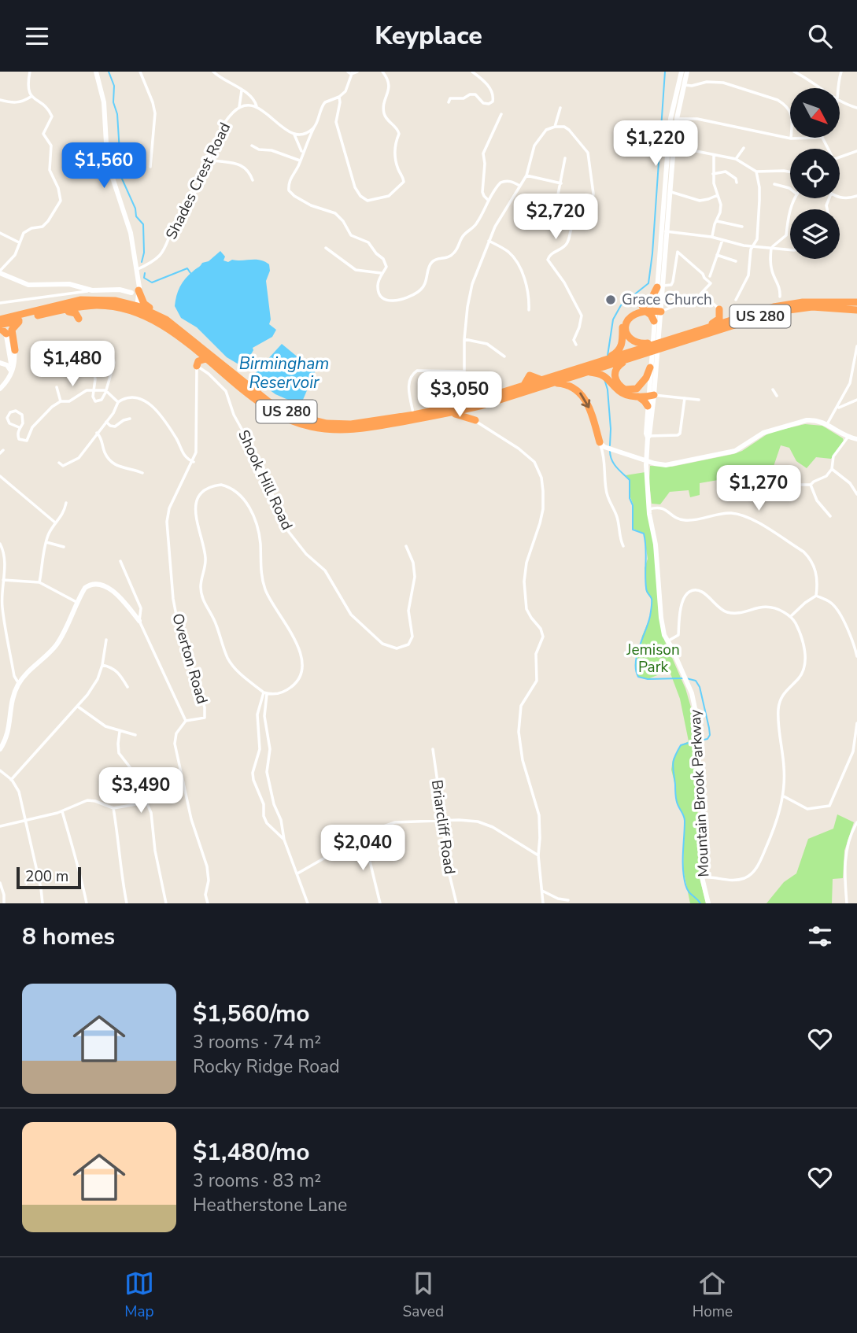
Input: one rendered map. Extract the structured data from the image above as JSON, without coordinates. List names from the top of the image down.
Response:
{
  "streets": {
    "highway": ["US 280"],
    "main road": ["Overton Road", "Mountain Brook Parkway"],
    "street": ["Shades Crest Road", "Shook Hill Road", "Briarcliff Road"]
  },
  "crossings": [
    ["US 280", "Overton Road"],
    ["Shook Hill Road", "Overton Road"]
  ],
  "water": ["Birmingham Reservoir"],
  "parks": ["Jemison Park"],
  "places": ["Grace Church"],
  "scale_bar": "200 m",
  "north": "bottom right",
  "page": {
    "header": "Keyplace",
    "price": [
      "$1,220",
      "$1,560",
      "$2,720",
      "$1,480",
      "$3,050",
      "$1,270",
      "$3,490",
      "$2,040"
    ],
    "scale": "200 m",
    "heading": "8 homes",
    "list": [
      {
        "name": "$1,560/mo",
        "note": "3 rooms · 74 m² · Rocky Ridge Road"
      },
      {
        "name": "$1,480/mo",
        "note": "3 rooms · 83 m² · Heatherstone Lane"
      }
    ],
    "tabs": ["Map", "Saved", "Home"]
  }
}
